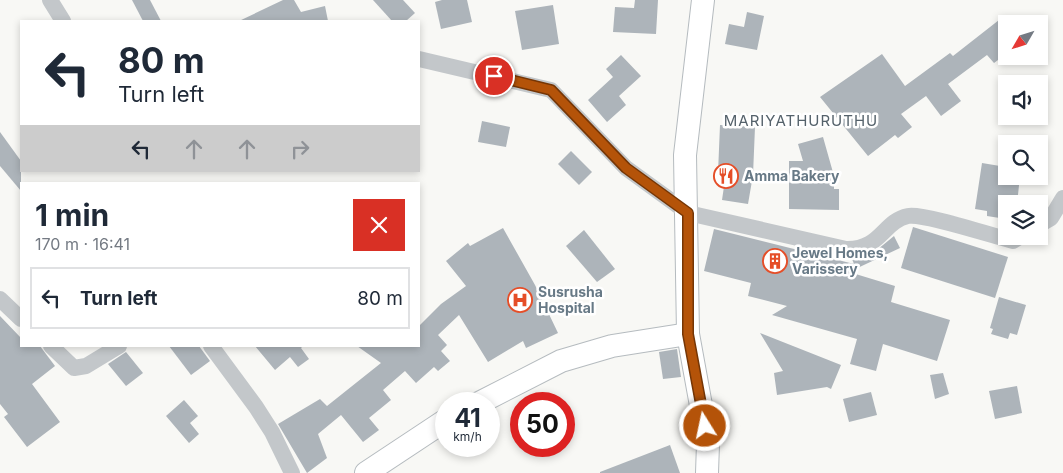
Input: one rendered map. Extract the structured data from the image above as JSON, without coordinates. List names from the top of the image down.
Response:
{
  "districts": ["MARIYATHURUTHU"],
  "places": {
    "restaurant": ["Amma Bakery"],
    "building": ["Jewel Homes, Varissery"],
    "hospital": ["Susrusha Hospital"]
  },
  "north": "bottom left",
  "page": {
    "turn": ["80 m", "Turn left"],
    "heading": ["1 min", "170 m · 16:41"],
    "list": [
      {
        "name": "Turn left",
        "value": "80 m"
      }
    ],
    "speed": "41 km/h",
    "limit": "50"
  }
}
